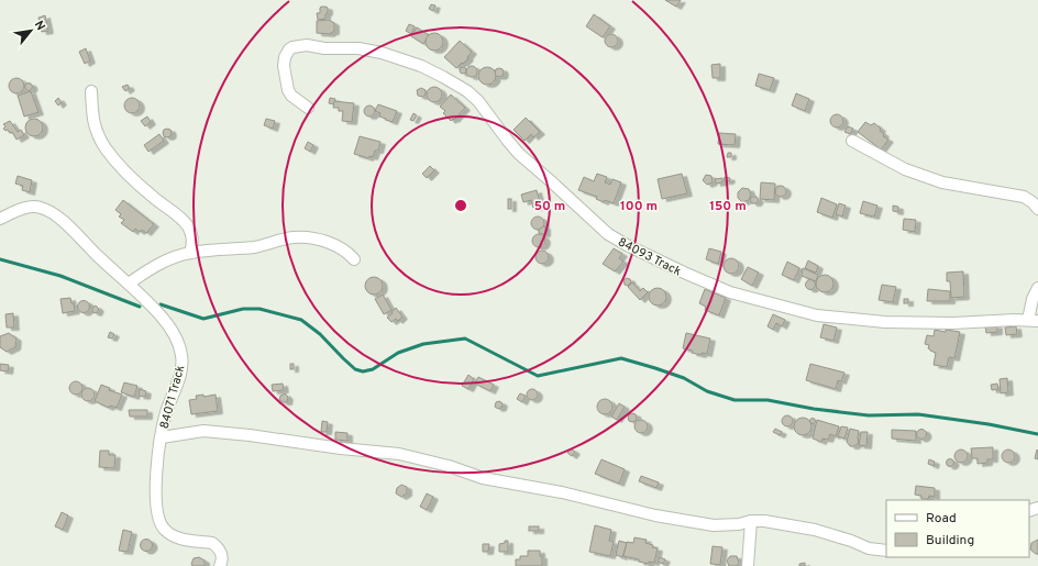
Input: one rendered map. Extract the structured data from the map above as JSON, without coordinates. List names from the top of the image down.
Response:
{
  "streets": {
    "street": ["84093 Track", "84071 Track"]
  },
  "legend": ["Road", "Building"],
  "north": "top right",
  "rings": ["50 m", "100 m", "150 m"]
}
